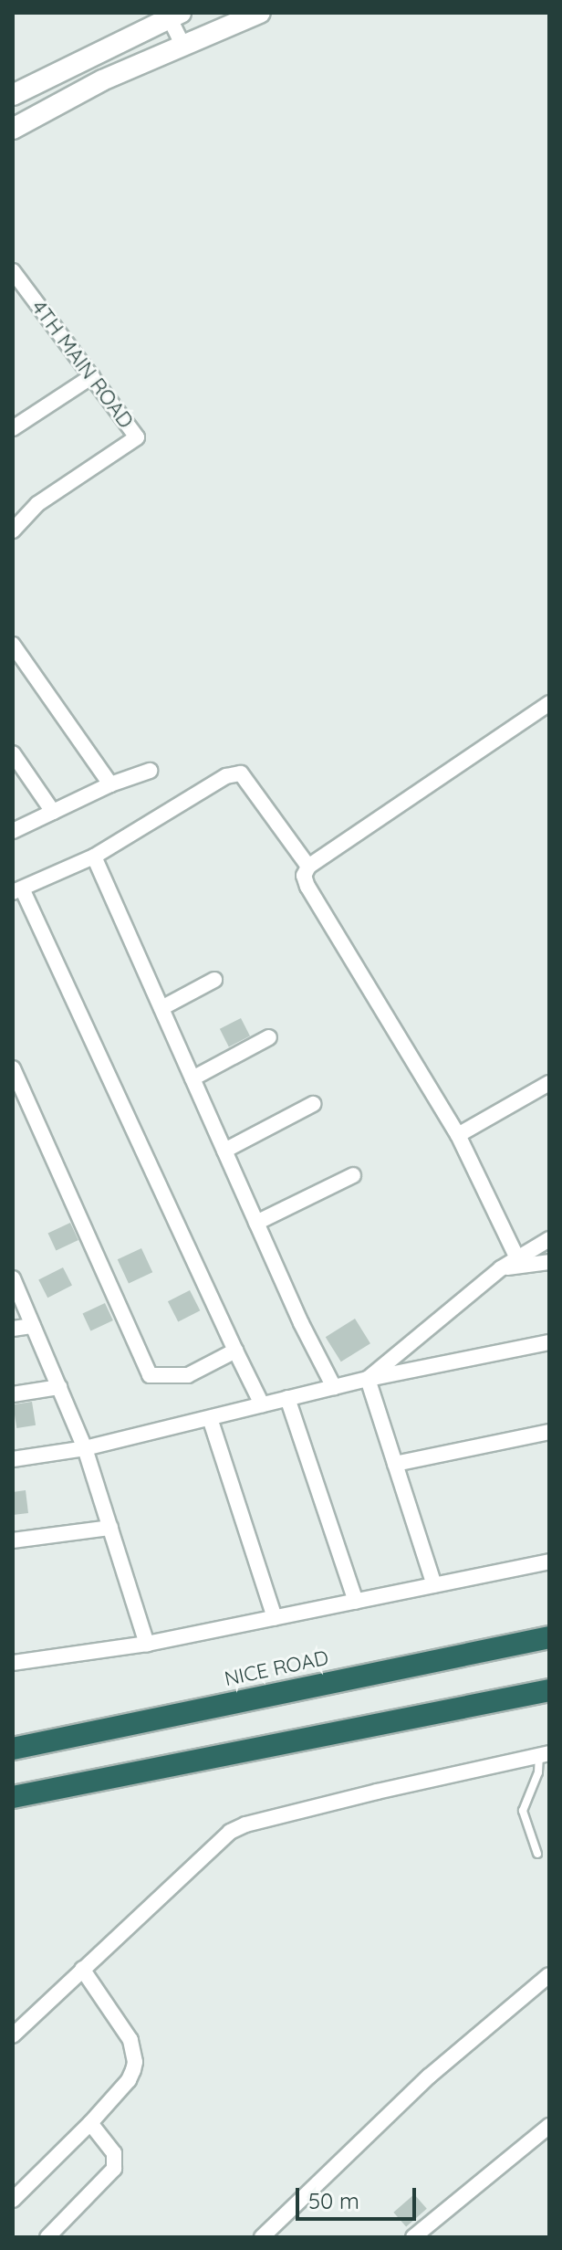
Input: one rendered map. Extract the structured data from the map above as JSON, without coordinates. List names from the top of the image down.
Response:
{
  "streets": {
    "highway": ["NICE ROAD"],
    "street": ["4TH MAIN ROAD"]
  },
  "scale_bar": "50 m"
}
